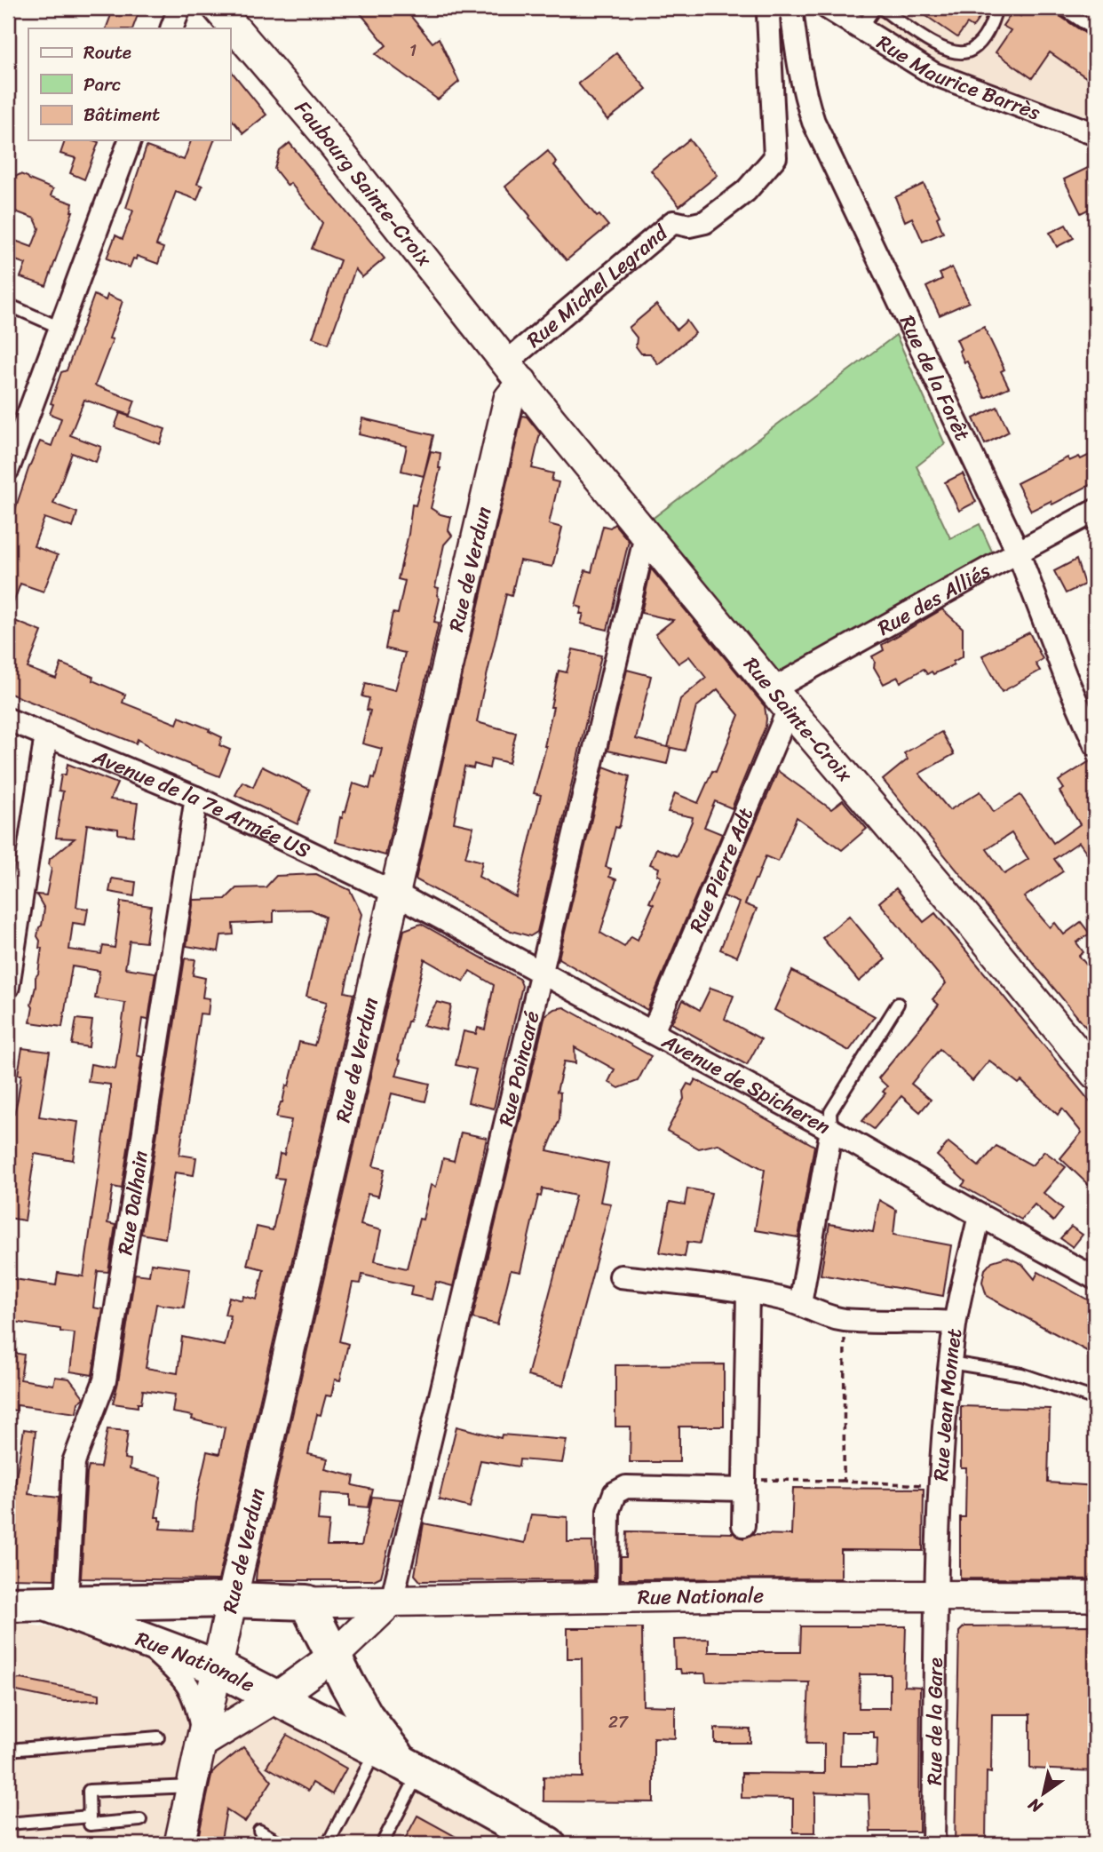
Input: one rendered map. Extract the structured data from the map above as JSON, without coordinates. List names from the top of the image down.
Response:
{
  "streets": {
    "main road": [
      "Faubourg Sainte-Croix",
      "Rue de Verdun",
      "Rue Sainte-Croix",
      "Rue Nationale"
    ],
    "street": [
      "Rue Maurice Barrès",
      "Rue Michel Legrand",
      "Rue de la Forêt",
      "Rue des Alliés",
      "Avenue de la 7e Armée US",
      "Rue Pierre Adt",
      "Rue Poincaré",
      "Avenue de Spicheren",
      "Rue Dalhain",
      "Rue Jean Monnet",
      "Rue de la Gare"
    ]
  },
  "crossings": [
    ["Faubourg Sainte-Croix", "Rue Michel Legrand"],
    ["Faubourg Sainte-Croix", "Rue de Verdun"],
    ["Faubourg Sainte-Croix", "Rue Sainte-Croix"],
    ["Rue Michel Legrand", "Rue de Verdun"],
    ["Rue Michel Legrand", "Rue Sainte-Croix"],
    ["Rue de la Forêt", "Rue des Alliés"],
    ["Rue de Verdun", "Rue Sainte-Croix"],
    ["Rue de Verdun", "Avenue de la 7e Armée US"],
    ["Rue de Verdun", "Avenue de Spicheren"],
    ["Rue de Verdun", "Rue Nationale"],
    ["Rue des Alliés", "Rue Sainte-Croix"],
    ["Rue des Alliés", "Rue Pierre Adt"],
    ["Rue Sainte-Croix", "Rue Pierre Adt"],
    ["Rue Sainte-Croix", "Rue Poincaré"],
    ["Avenue de la 7e Armée US", "Avenue de Spicheren"],
    ["Avenue de la 7e Armée US", "Rue Dalhain"],
    ["Rue Pierre Adt", "Avenue de Spicheren"],
    ["Rue Poincaré", "Avenue de Spicheren"],
    ["Rue Poincaré", "Rue Nationale"],
    ["Avenue de Spicheren", "Rue Jean Monnet"],
    ["Rue Dalhain", "Rue Nationale"],
    ["Rue Jean Monnet", "Rue Nationale"],
    ["Rue Jean Monnet", "Rue de la Gare"],
    ["Rue Nationale", "Rue de la Gare"]
  ],
  "house_numbers": ["1", "27"],
  "legend": ["Route", "Parc", "Bâtiment"],
  "north": "bottom left"
}
